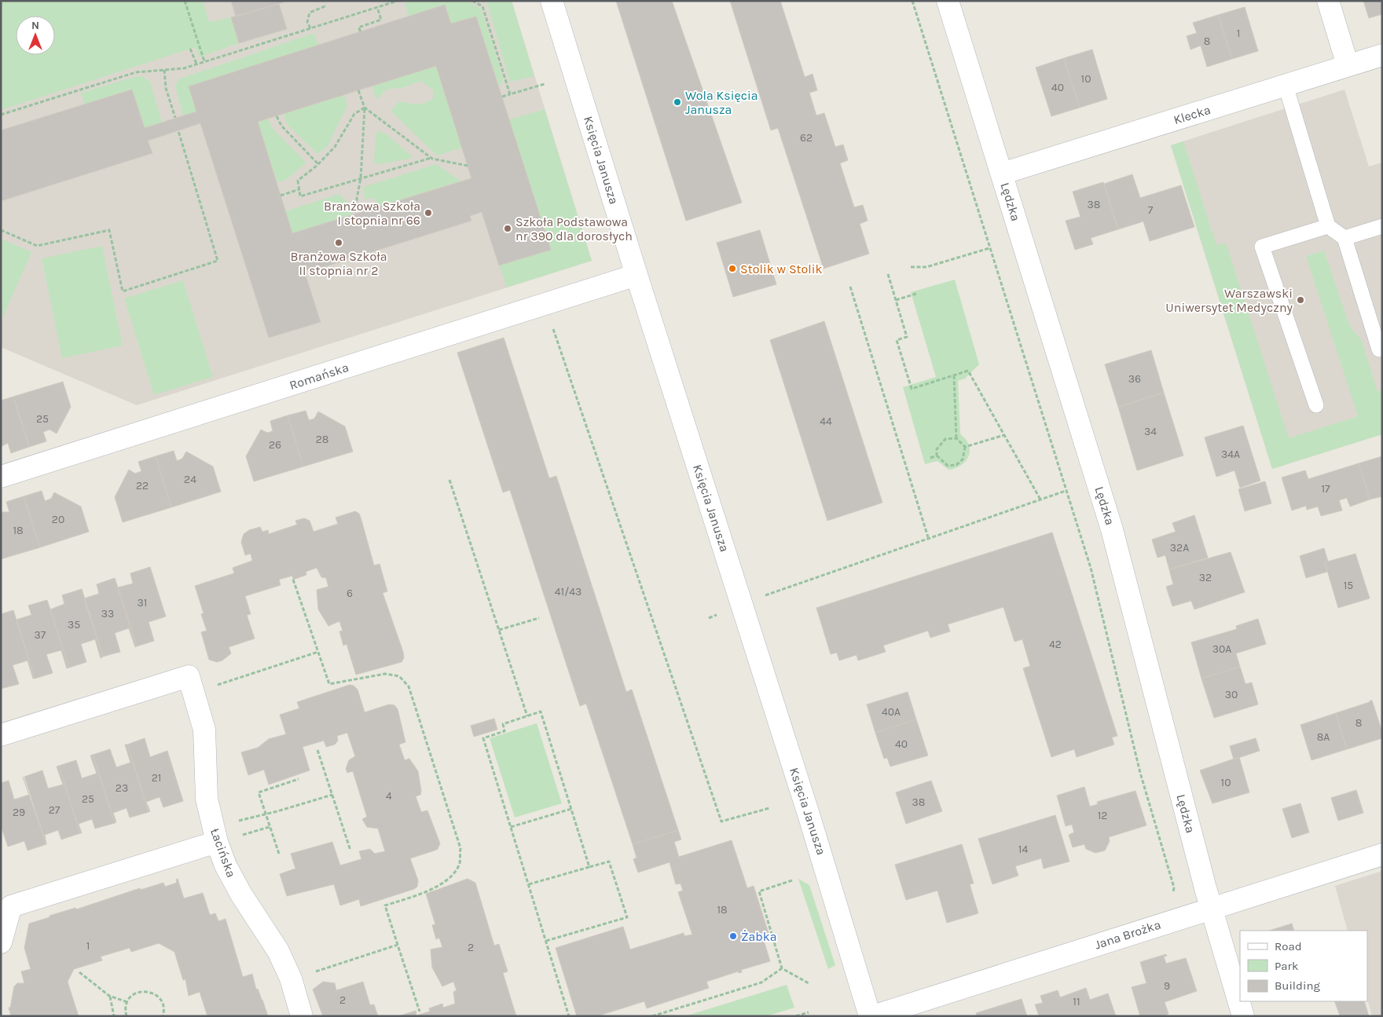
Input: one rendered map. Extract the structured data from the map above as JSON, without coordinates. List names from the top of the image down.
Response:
{
  "streets": {
    "street": [
      "Klecka",
      "Księcia Janusza",
      "Lędzka",
      "Romańska",
      "Łacińska",
      "Jana Brożka"
    ]
  },
  "crossings": [
    ["Klecka", "Lędzka"],
    ["Księcia Janusza", "Romańska"],
    ["Lędzka", "Jana Brożka"]
  ],
  "places": [
    "Wola Księcia Janusza",
    "Branżowa Szkoła I stopnia nr 66",
    "Szkoła Podstawowa nr 390 dla dorosłych",
    "Branżowa Szkoła II stopnia nr 2",
    "Stolik w Stolik",
    "Warszawski Uniwersytet Medyczny",
    "Żabka"
  ],
  "house_numbers": [
    "1",
    "8",
    "10",
    "40",
    "62",
    "38",
    "7",
    "36",
    "25",
    "44",
    "34",
    "28",
    "26",
    "34A",
    "24",
    "22",
    "17",
    "20",
    "18",
    "32A",
    "32",
    "15",
    "41/43",
    "6",
    "31",
    "33",
    "35",
    "37",
    "42",
    "30A",
    "30",
    "40A",
    "8",
    "8A",
    "40",
    "21",
    "10",
    "23",
    "4",
    "25",
    "38",
    "27",
    "29",
    "12",
    "14",
    "18",
    "1",
    "2",
    "9",
    "2",
    "11"
  ],
  "legend": ["Road", "Park", "Building"],
  "north": "top"
}
